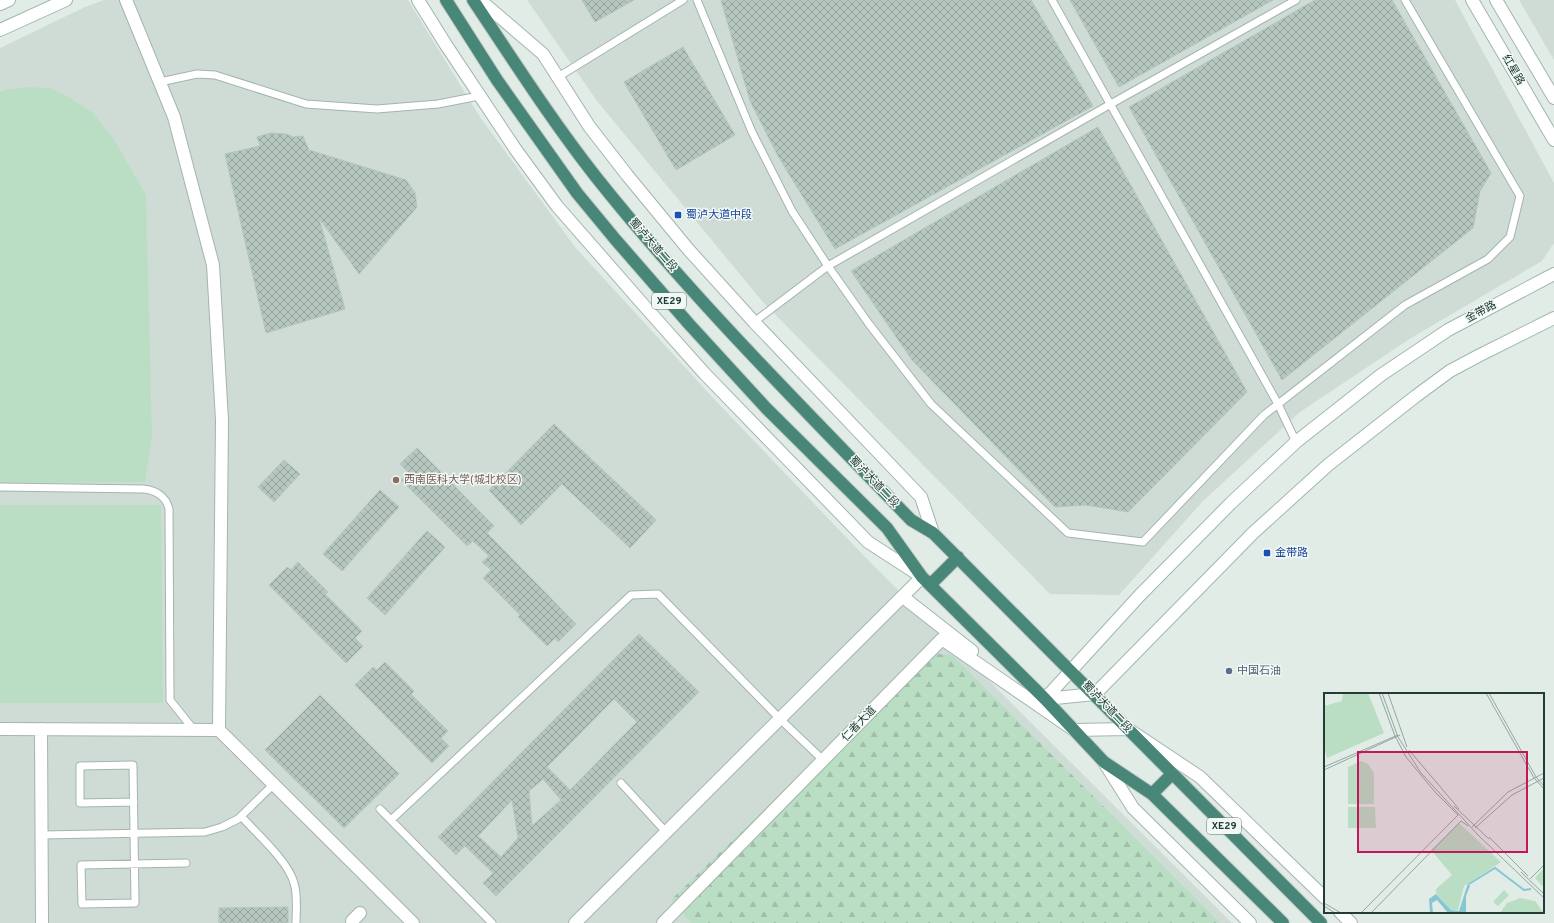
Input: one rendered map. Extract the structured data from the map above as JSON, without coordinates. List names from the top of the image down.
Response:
{
  "streets": {
    "highway": ["蜀泸大道二段", "XE29"],
    "street": ["红星路", "金带路", "仁者大道"]
  },
  "crossings": [
    ["蜀泸大道二段", "金带路"],
    ["蜀泸大道二段", "仁者大道"]
  ],
  "places": {
    "transit": ["蜀泸大道中段", "金带路"],
    "other": ["西南医科大学(城北校区)", "中国石油"]
  }
}
